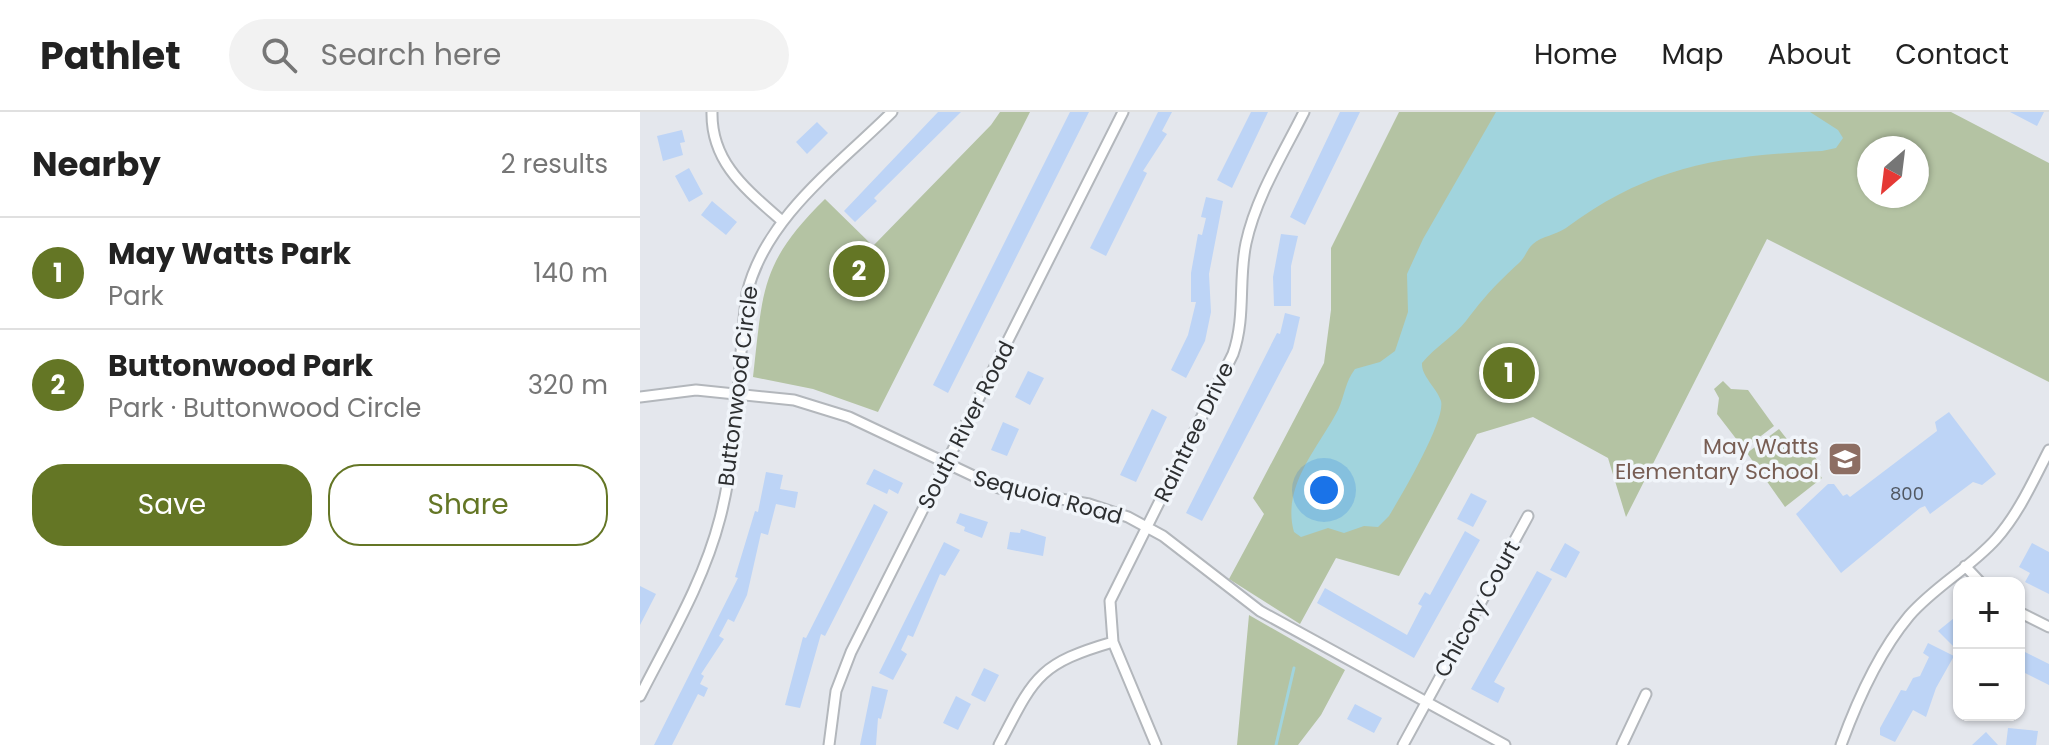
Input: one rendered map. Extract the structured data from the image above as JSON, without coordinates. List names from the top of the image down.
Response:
{
  "streets": {
    "street": [
      "Buttonwood Circle",
      "South River Road",
      "Raintree Drive",
      "Sequoia Road",
      "Chicory Court"
    ]
  },
  "crossings": [
    ["Buttonwood Circle", "Sequoia Road"],
    ["South River Road", "Sequoia Road"],
    ["Raintree Drive", "Sequoia Road"],
    ["Sequoia Road", "Chicory Court"]
  ],
  "places": {
    "school or university": ["May Watts Elementary School"]
  },
  "house_numbers": ["800"],
  "north": "bottom left",
  "page": {
    "header": "Pathlet",
    "search": "Search here",
    "nav": [
      "Home",
      "Map",
      "About",
      "Contact"
    ],
    "heading": ["Nearby", "2 results"],
    "list": [
      {
        "mark": "1",
        "name": "May Watts Park",
        "note": "Park",
        "value": "140 m"
      },
      {
        "mark": "2",
        "name": "Buttonwood Park",
        "note": "Park · Buttonwood Circle",
        "value": "320 m"
      }
    ],
    "pins": ["2", "1"],
    "buttons": ["Save", "Share"],
    "map_buttons": ["+", "−"]
  }
}
